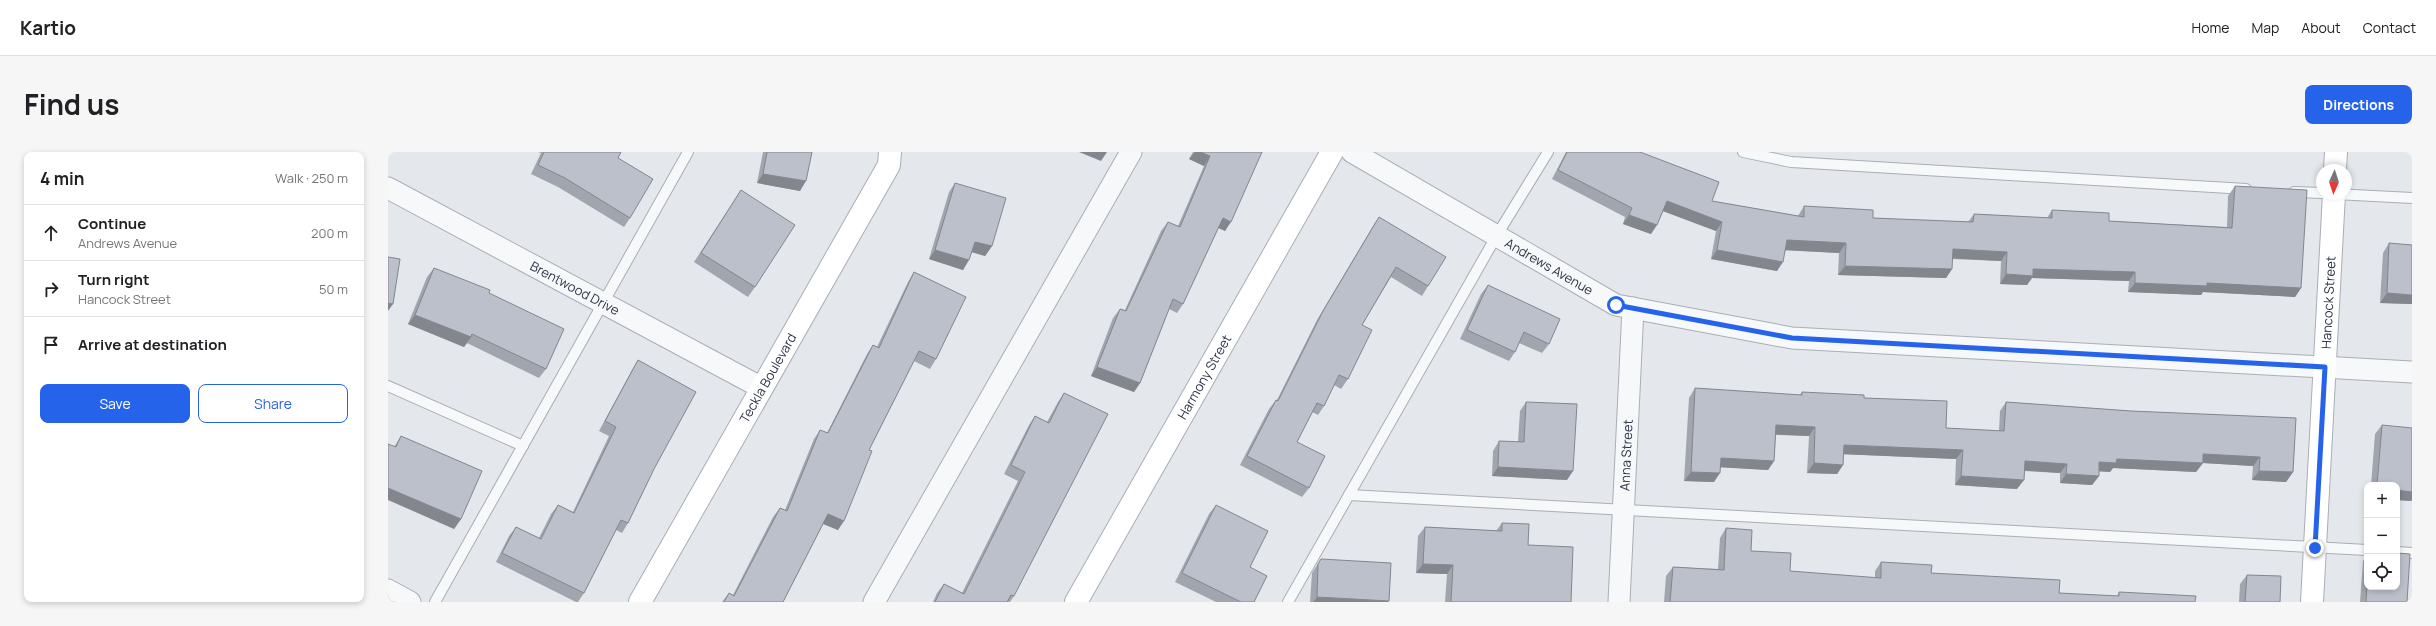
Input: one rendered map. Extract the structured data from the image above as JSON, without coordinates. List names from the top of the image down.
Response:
{
  "streets": {
    "street": [
      "Andrews Avenue",
      "Brentwood Drive",
      "Hancock Street",
      "Harmony Street",
      "Teckla Boulevard",
      "Anna Street"
    ]
  },
  "crossings": [
    ["Andrews Avenue", "Hancock Street"],
    ["Andrews Avenue", "Anna Street"],
    ["Brentwood Drive", "Teckla Boulevard"]
  ],
  "north": "bottom",
  "page": {
    "header": "Kartio",
    "nav": [
      "Home",
      "Map",
      "About",
      "Contact"
    ],
    "title": "Find us",
    "buttons": [
      "Directions",
      ["Save", "Share"]
    ],
    "heading": ["4 min", "Walk · 250 m"],
    "list": [
      ["Continue", "Andrews Avenue", "200 m"],
      ["Turn right", "Hancock Street", "50 m"],
      "Arrive at destination"
    ],
    "map_buttons": ["+", "−"]
  }
}
